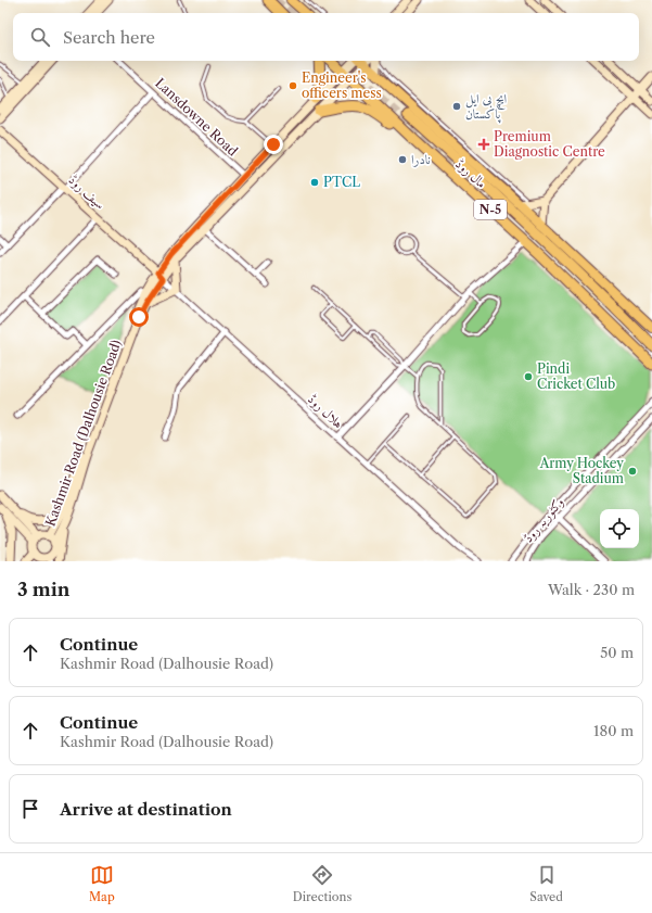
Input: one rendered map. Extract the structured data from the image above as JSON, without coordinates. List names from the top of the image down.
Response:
{
  "streets": {
    "highway": ["مال روڈ", "N-5"],
    "street": [
      "Lansdowne Road",
      "سیف روڈ",
      "ہلال روڈ",
      "Kashmir Road (Dalhousie Road)",
      "وکٹوریہ روڈ"
    ]
  },
  "crossings": [
    ["Lansdowne Road", "Kashmir Road (Dalhousie Road)"],
    ["مال روڈ", "Kashmir Road (Dalhousie Road)"],
    ["سیف روڈ", "ہلال روڈ"],
    ["سیف روڈ", "Kashmir Road (Dalhousie Road)"],
    ["ہلال روڈ", "Kashmir Road (Dalhousie Road)"]
  ],
  "places": {
    "other": [
      "Engineer's officers mess",
      "ایچ بی ایل پاکستان",
      "نادرا",
      "PTCL",
      "Pindi Cricket Club",
      "Army Hockey Stadium"
    ],
    "health": ["Premium Diagnostic Centre"]
  },
  "page": {
    "search": "Search here",
    "heading": ["3 min", "Walk · 230 m"],
    "list": [
      ["Continue", "Kashmir Road (Dalhousie Road)", "50 m"],
      ["Continue", "Kashmir Road (Dalhousie Road)", "180 m"],
      "Arrive at destination"
    ],
    "nav": ["Map", "Directions", "Saved"]
  }
}
